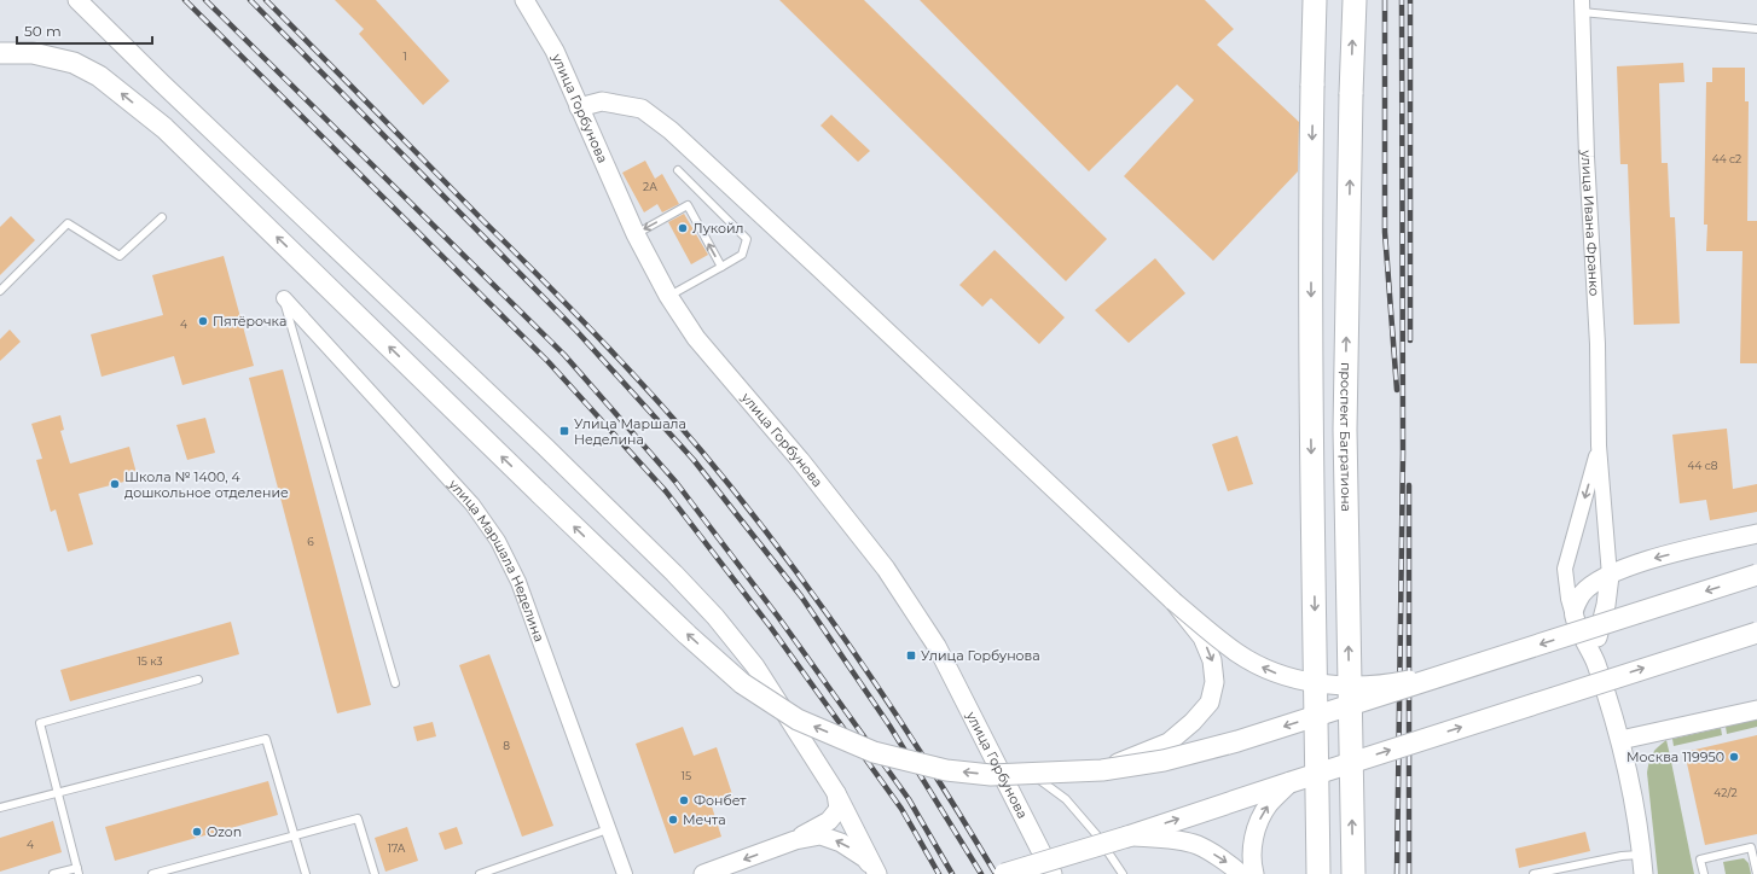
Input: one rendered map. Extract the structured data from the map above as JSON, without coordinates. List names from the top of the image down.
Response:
{
  "streets": {
    "main road": ["проспект Багратиона"],
    "street": ["улица Горбунова", "улица Ивана Франко", "улица Маршала Неделина"]
  },
  "places": {
    "other": [
      "Лукойл",
      "Пятёрочка",
      "Школа № 1400, 4 дошкольное отделение",
      "Москва 119950",
      "Фонбет",
      "Мечта",
      "Ozon"
    ],
    "transit": ["Улица Маршала Неделина", "Улица Горбунова"]
  },
  "house_numbers": [
    "1",
    "44 с2",
    "2А",
    "4",
    "44 с8",
    "6",
    "15 к3",
    "8",
    "15",
    "42/2",
    "4",
    "17А"
  ],
  "scale_bar": "50 m"
}
